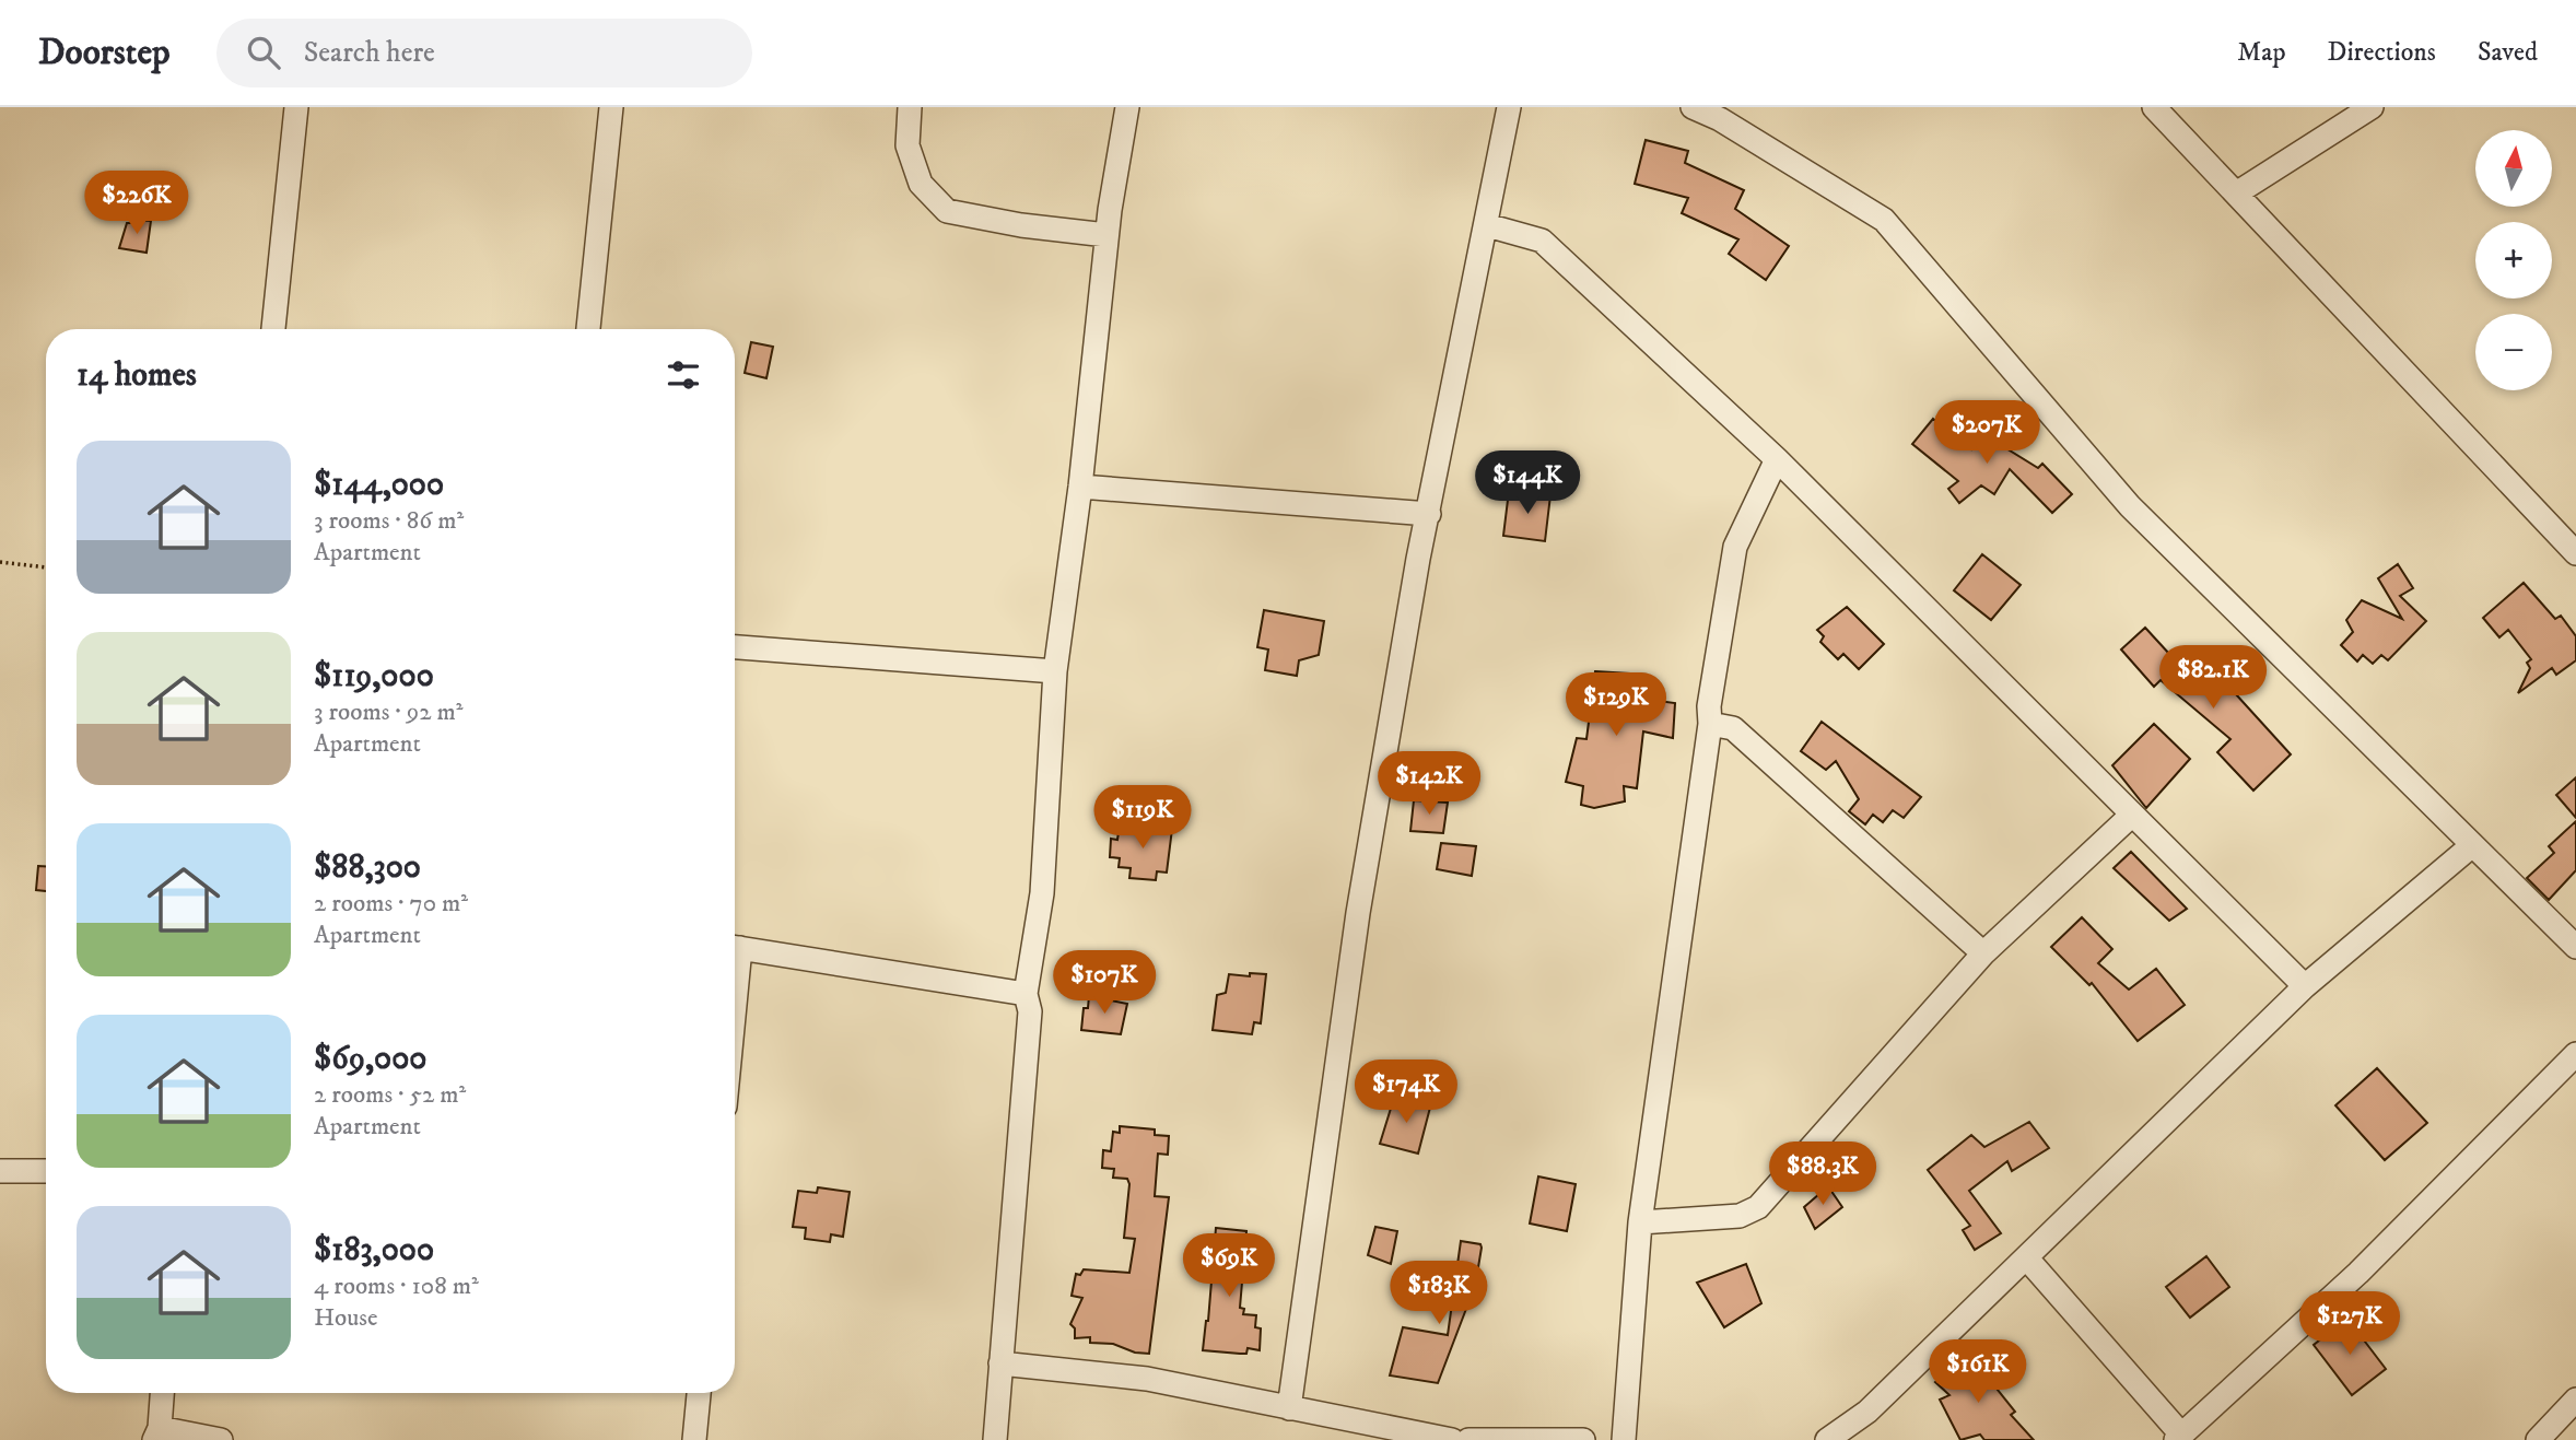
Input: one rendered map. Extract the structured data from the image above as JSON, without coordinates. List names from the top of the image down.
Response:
{
  "north": "top",
  "page": {
    "header": "Doorstep",
    "search": "Search here",
    "nav": ["Map", "Directions", "Saved"],
    "map_buttons": ["+", "−"],
    "price": [
      "$226K",
      "$207K",
      "$144K",
      "$82.1K",
      "$129K",
      "$142K",
      "$119K",
      "$107K",
      "$174K",
      "$88.3K",
      "$69K",
      "$183K",
      "$127K",
      "$161K"
    ],
    "heading": "14 homes",
    "list": [
      {
        "name": "$144,000",
        "note": "3 rooms · 86 m² · Apartment"
      },
      {
        "name": "$119,000",
        "note": "3 rooms · 92 m² · Apartment"
      },
      {
        "name": "$88,300",
        "note": "2 rooms · 70 m² · Apartment"
      },
      {
        "name": "$69,000",
        "note": "2 rooms · 52 m² · Apartment"
      },
      {
        "name": "$183,000",
        "note": "4 rooms · 108 m² · House"
      }
    ]
  }
}
